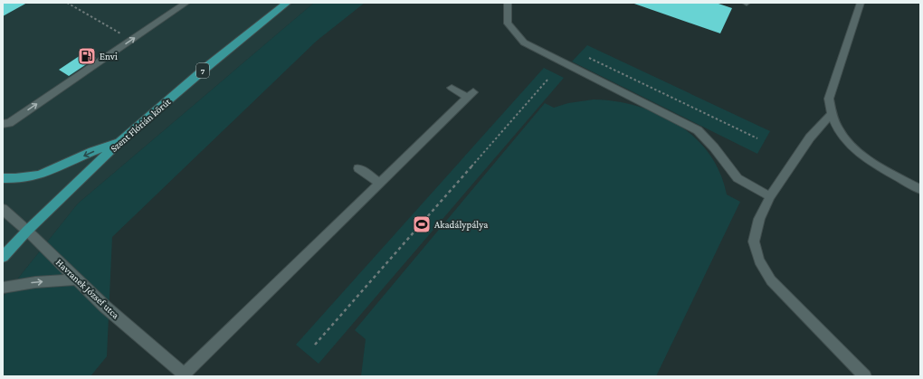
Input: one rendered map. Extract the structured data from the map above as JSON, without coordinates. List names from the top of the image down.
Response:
{
  "streets": {
    "main road": ["7", "Szent Flórián körút"],
    "street": ["Havranek József utca"]
  },
  "crossings": [
    ["Szent Flórián körút", "Havranek József utca"]
  ],
  "places": {
    "fuel station": ["Envi"],
    "sports": ["Akadálypálya"]
  }
}
